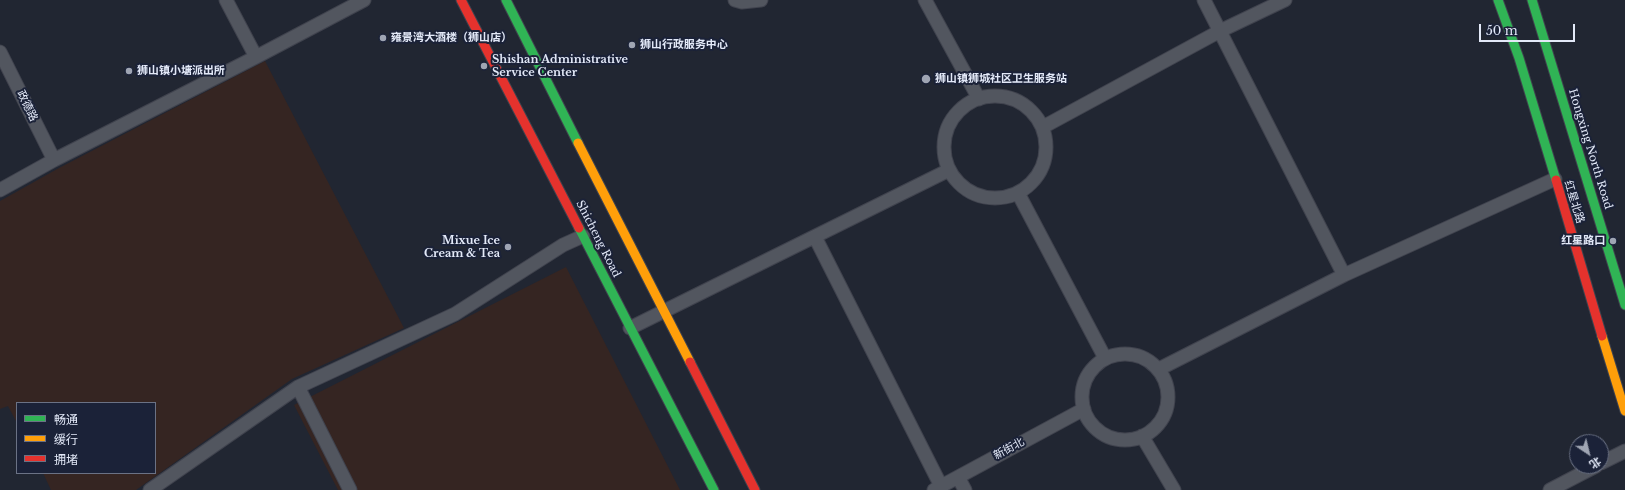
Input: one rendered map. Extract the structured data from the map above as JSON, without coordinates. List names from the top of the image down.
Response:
{
  "streets": {
    "street": [
      "政德路",
      "Hongxing North Road",
      "红星北路",
      "Shicheng Road",
      "新街北"
    ]
  },
  "places": [
    "雍景湾大酒楼（狮山店）",
    "狮山行政服务中心",
    "Shishan Administrative Service Center",
    "狮山镇小塘派出所",
    "狮山镇狮城社区卫生服务站",
    "红星路口",
    "Mixue Ice Cream & Tea"
  ],
  "legend": ["畅通", "缓行", "拥堵"],
  "scale_bar": "50 m",
  "north": "bottom right"
}
